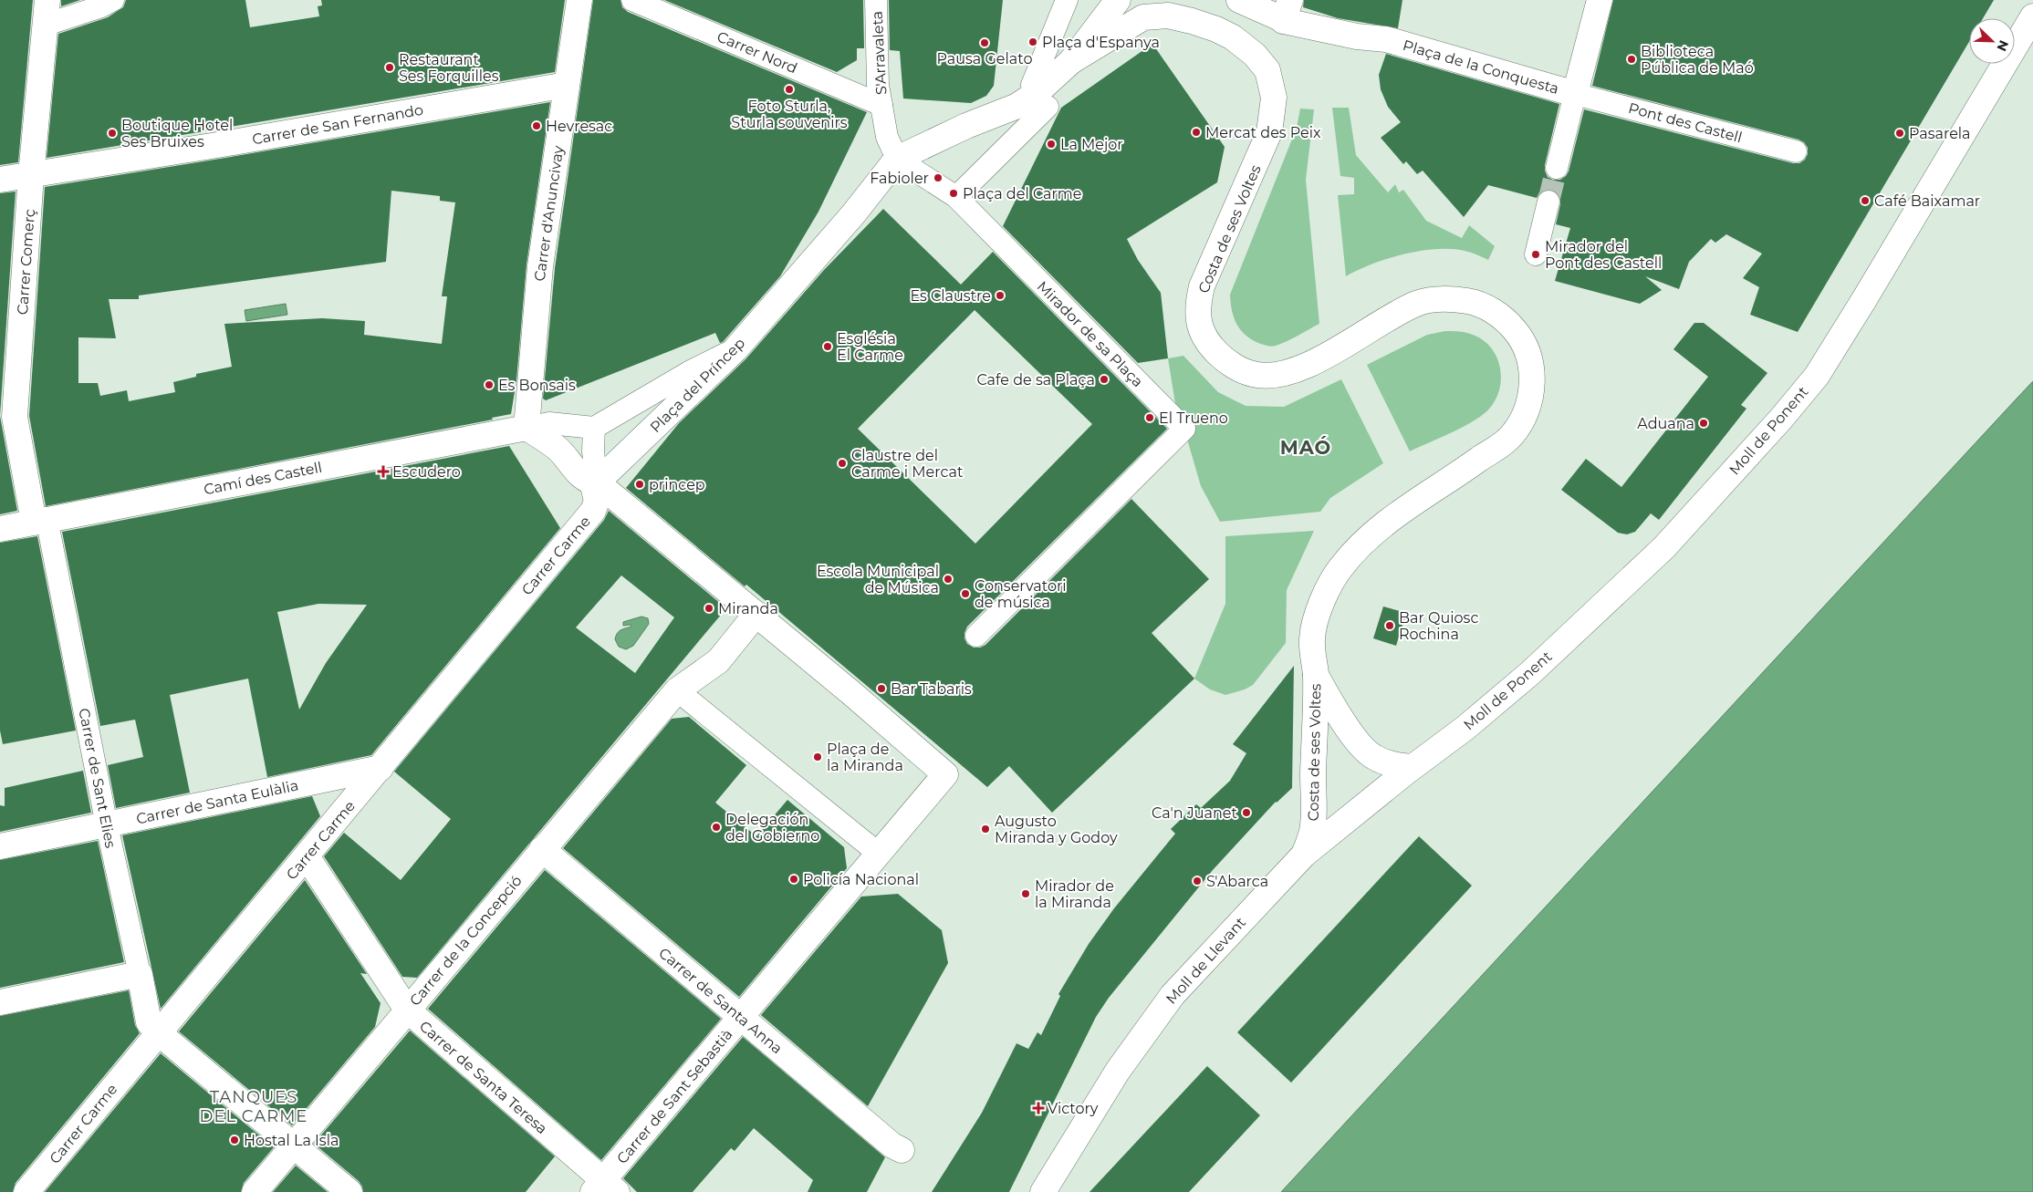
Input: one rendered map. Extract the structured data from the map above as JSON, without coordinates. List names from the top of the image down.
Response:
{
  "streets": {
    "street": [
      "Carrer Nord",
      "S'Arravaleta",
      "Plaça de la Conquesta",
      "Pont des Castell",
      "Carrer de San Fernando",
      "Carrer d'Anuncivay",
      "Costa de ses Voltes",
      "Carrer Comerç",
      "Mirador de sa Plaça",
      "Plaça del Príncep",
      "Moll de Ponent",
      "Camí des Castell",
      "Carrer Carme",
      "Carrer de Sant Elies",
      "Carrer de Santa Eulàlia",
      "Carrer de la Concepció",
      "Moll de Llevant",
      "Carrer de Santa Anna",
      "Carrer de Santa Teresa",
      "Carrer de Sant Sebastià"
    ]
  },
  "crossings": [
    ["Carrer Nord", "S'Arravaleta"],
    ["S'Arravaleta", "Mirador de sa Plaça"],
    ["S'Arravaleta", "Plaça del Príncep"],
    ["Plaça de la Conquesta", "Pont des Castell"],
    ["Carrer de San Fernando", "Carrer d'Anuncivay"],
    ["Carrer de San Fernando", "Carrer Comerç"],
    ["Carrer d'Anuncivay", "Camí des Castell"],
    ["Costa de ses Voltes", "Moll de Ponent"],
    ["Costa de ses Voltes", "Moll de Llevant"],
    ["Carrer Comerç", "Camí des Castell"],
    ["Carrer Comerç", "Carrer de Sant Elies"],
    ["Mirador de sa Plaça", "Plaça del Príncep"],
    ["Plaça del Príncep", "Carrer Carme"],
    ["Moll de Ponent", "Moll de Llevant"],
    ["Camí des Castell", "Carrer de Sant Elies"],
    ["Carrer Carme", "Carrer de Sant Elies"],
    ["Carrer Carme", "Carrer de Santa Eulàlia"],
    ["Carrer Carme", "Carrer de Santa Teresa"],
    ["Carrer de Sant Elies", "Carrer de Santa Eulàlia"],
    ["Carrer de la Concepció", "Carrer de Santa Anna"],
    ["Carrer de la Concepció", "Carrer de Santa Teresa"],
    ["Carrer de Santa Anna", "Carrer de Sant Sebastià"],
    ["Carrer de Santa Teresa", "Carrer de Sant Sebastià"]
  ],
  "districts": ["MAÓ", "TANQUES DEL CARME"],
  "places": {
    "other": [
      "Plaça d'Espanya",
      "Pausa Gelato",
      "Biblioteca Pública de Maó",
      "Restaurant Ses Forquilles",
      "Foto Sturla, Sturla souvenirs",
      "Hevresac",
      "Mercat des Peix",
      "Boutique Hotel Ses Bruixes",
      "Pasarela",
      "La Mejor",
      "Fabioler",
      "Plaça del Carme",
      "Café Baixamar",
      "Mirador del Pont des Castell",
      "Es Claustre",
      "Església El Carme",
      "Cafe de sa Plaça",
      "Es Bonsais",
      "El Trueno",
      "Aduana",
      "Claustre del Carme i Mercat",
      "princep",
      "Escola Municipal de Música",
      "Conservatori de música",
      "Miranda",
      "Bar Quiosc Rochina",
      "Bar Tabaris",
      "Plaça de la Miranda",
      "Ca'n Juanet",
      "Delegación del Gobierno",
      "Augusto Miranda y Godoy",
      "Policía Nacional",
      "S'Abarca",
      "Mirador de la Miranda",
      "Hostal La Isla"
    ],
    "health": ["Escudero", "Victory"]
  },
  "north": "bottom right"
}
